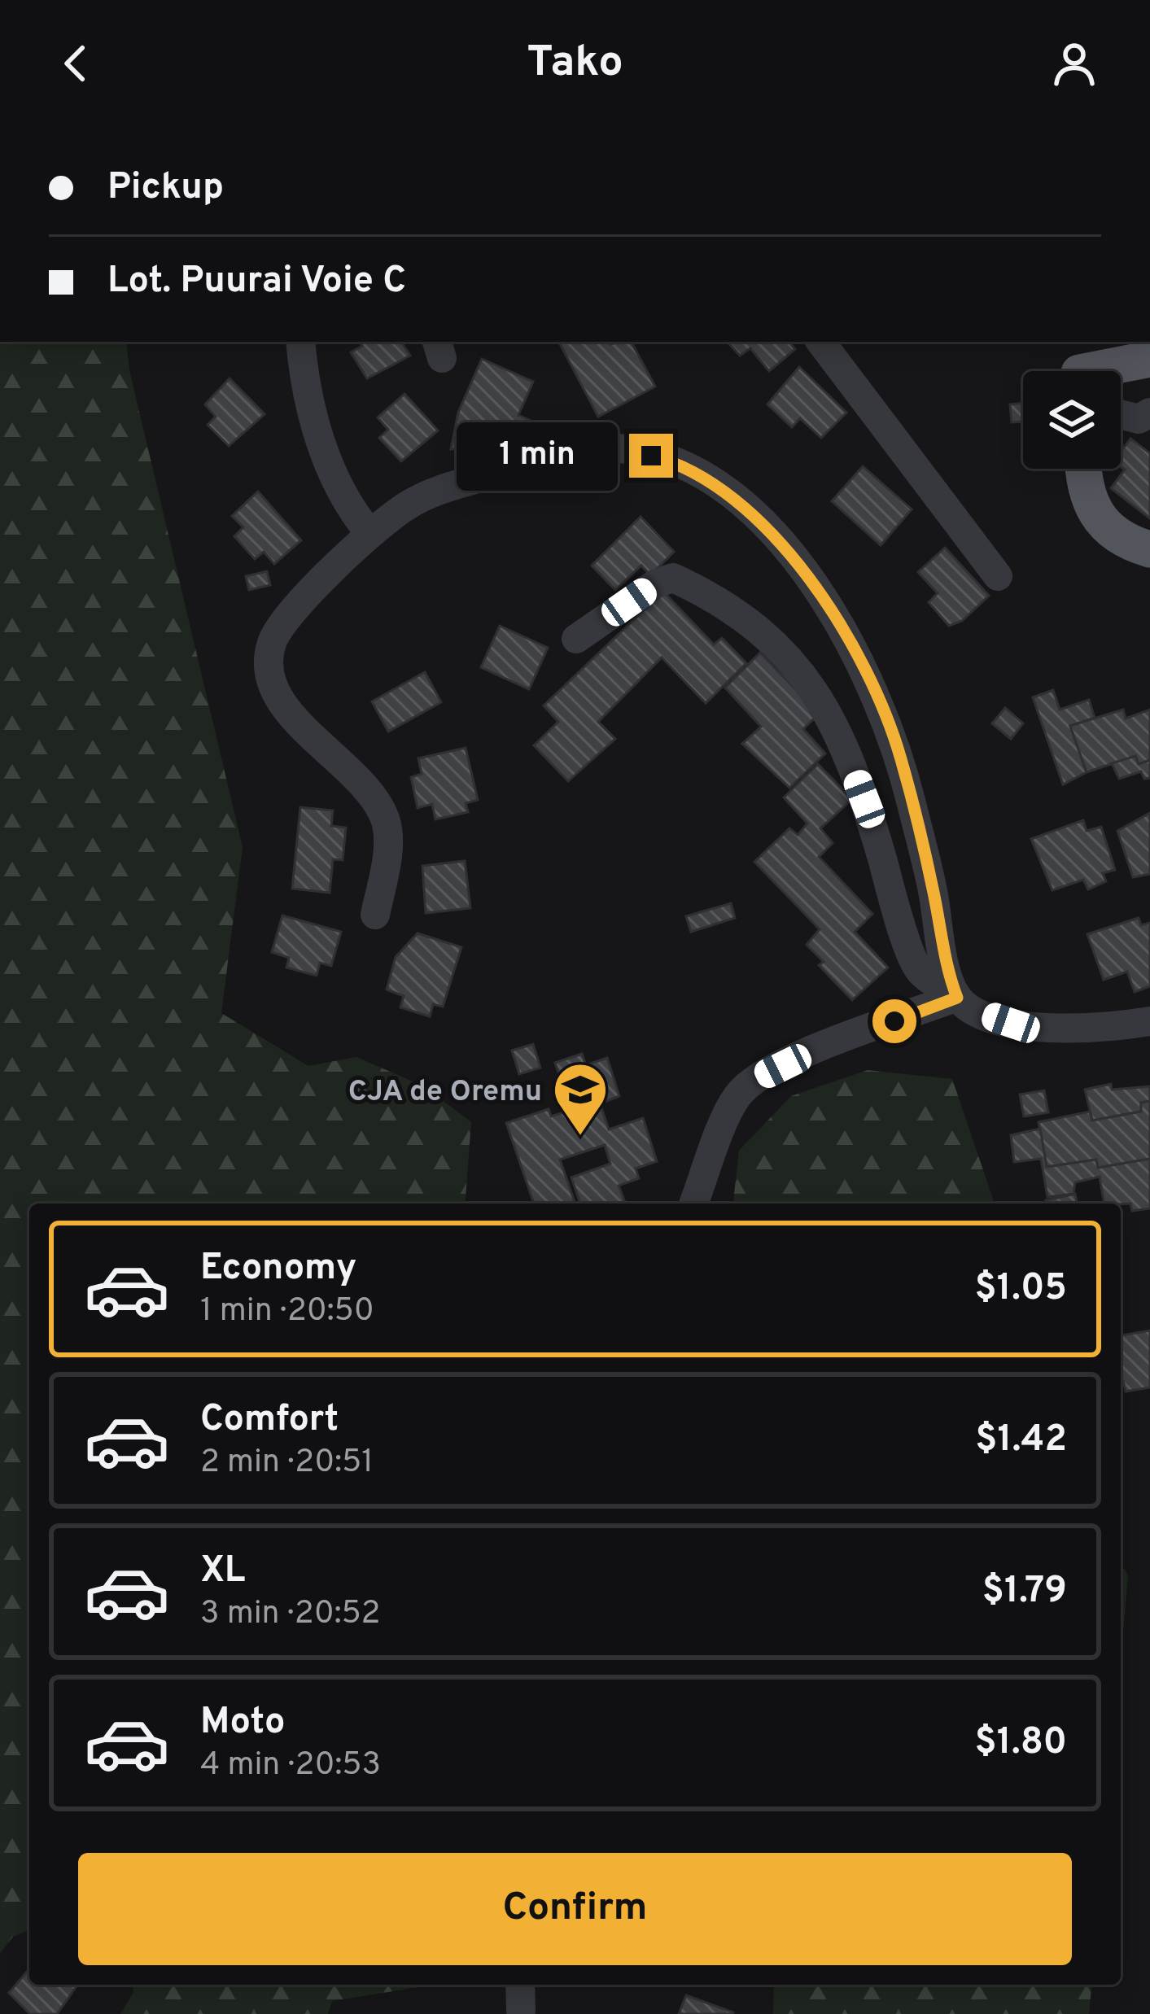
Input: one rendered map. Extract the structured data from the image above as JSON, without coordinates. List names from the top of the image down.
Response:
{
  "places": {
    "school or university": ["CJA de Oremu"]
  },
  "page": {
    "header": "Tako",
    "banner": ["Pickup", "Lot. Puurai Voie C"],
    "bubble": "1 min",
    "list": [
      {
        "name": "Economy",
        "note": "1 min · 20:50",
        "value": "$1.05"
      },
      {
        "name": "Comfort",
        "note": "2 min · 20:51",
        "value": "$1.42"
      },
      {
        "name": "XL",
        "note": "3 min · 20:52",
        "value": "$1.79"
      },
      {
        "name": "Moto",
        "note": "4 min · 20:53",
        "value": "$1.80"
      }
    ],
    "buttons": "Confirm"
  }
}
